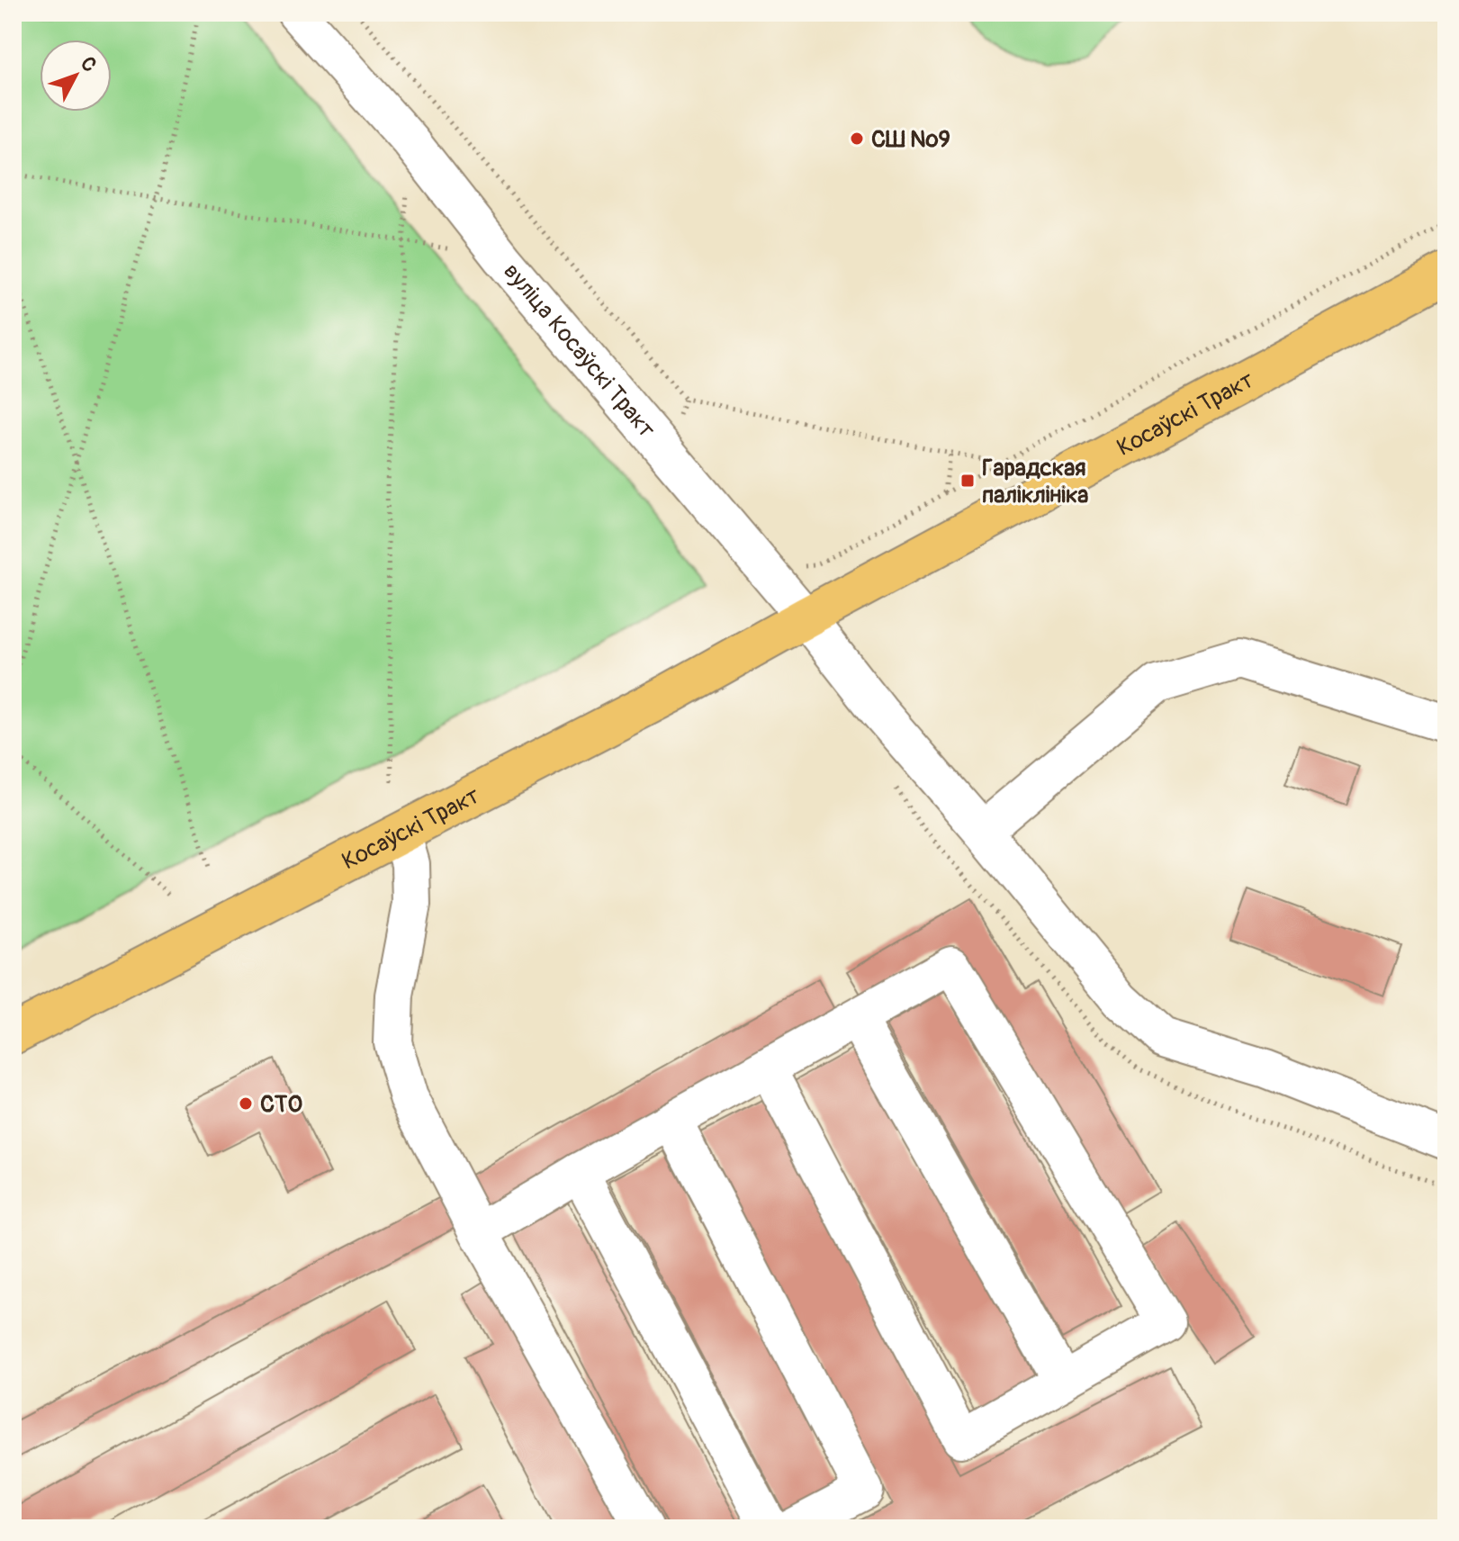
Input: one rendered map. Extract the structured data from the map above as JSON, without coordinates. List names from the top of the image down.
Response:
{
  "streets": {
    "main road": ["Косаўскі Тракт"],
    "street": ["вуліца Косаўскі Тракт"]
  },
  "crossings": [
    ["вуліца Косаўскі Тракт", "Косаўскі Тракт"]
  ],
  "places": {
    "other": ["СШ №9", "СТО"],
    "transit": ["Гарадская паліклініка"]
  },
  "north": "top right"
}
